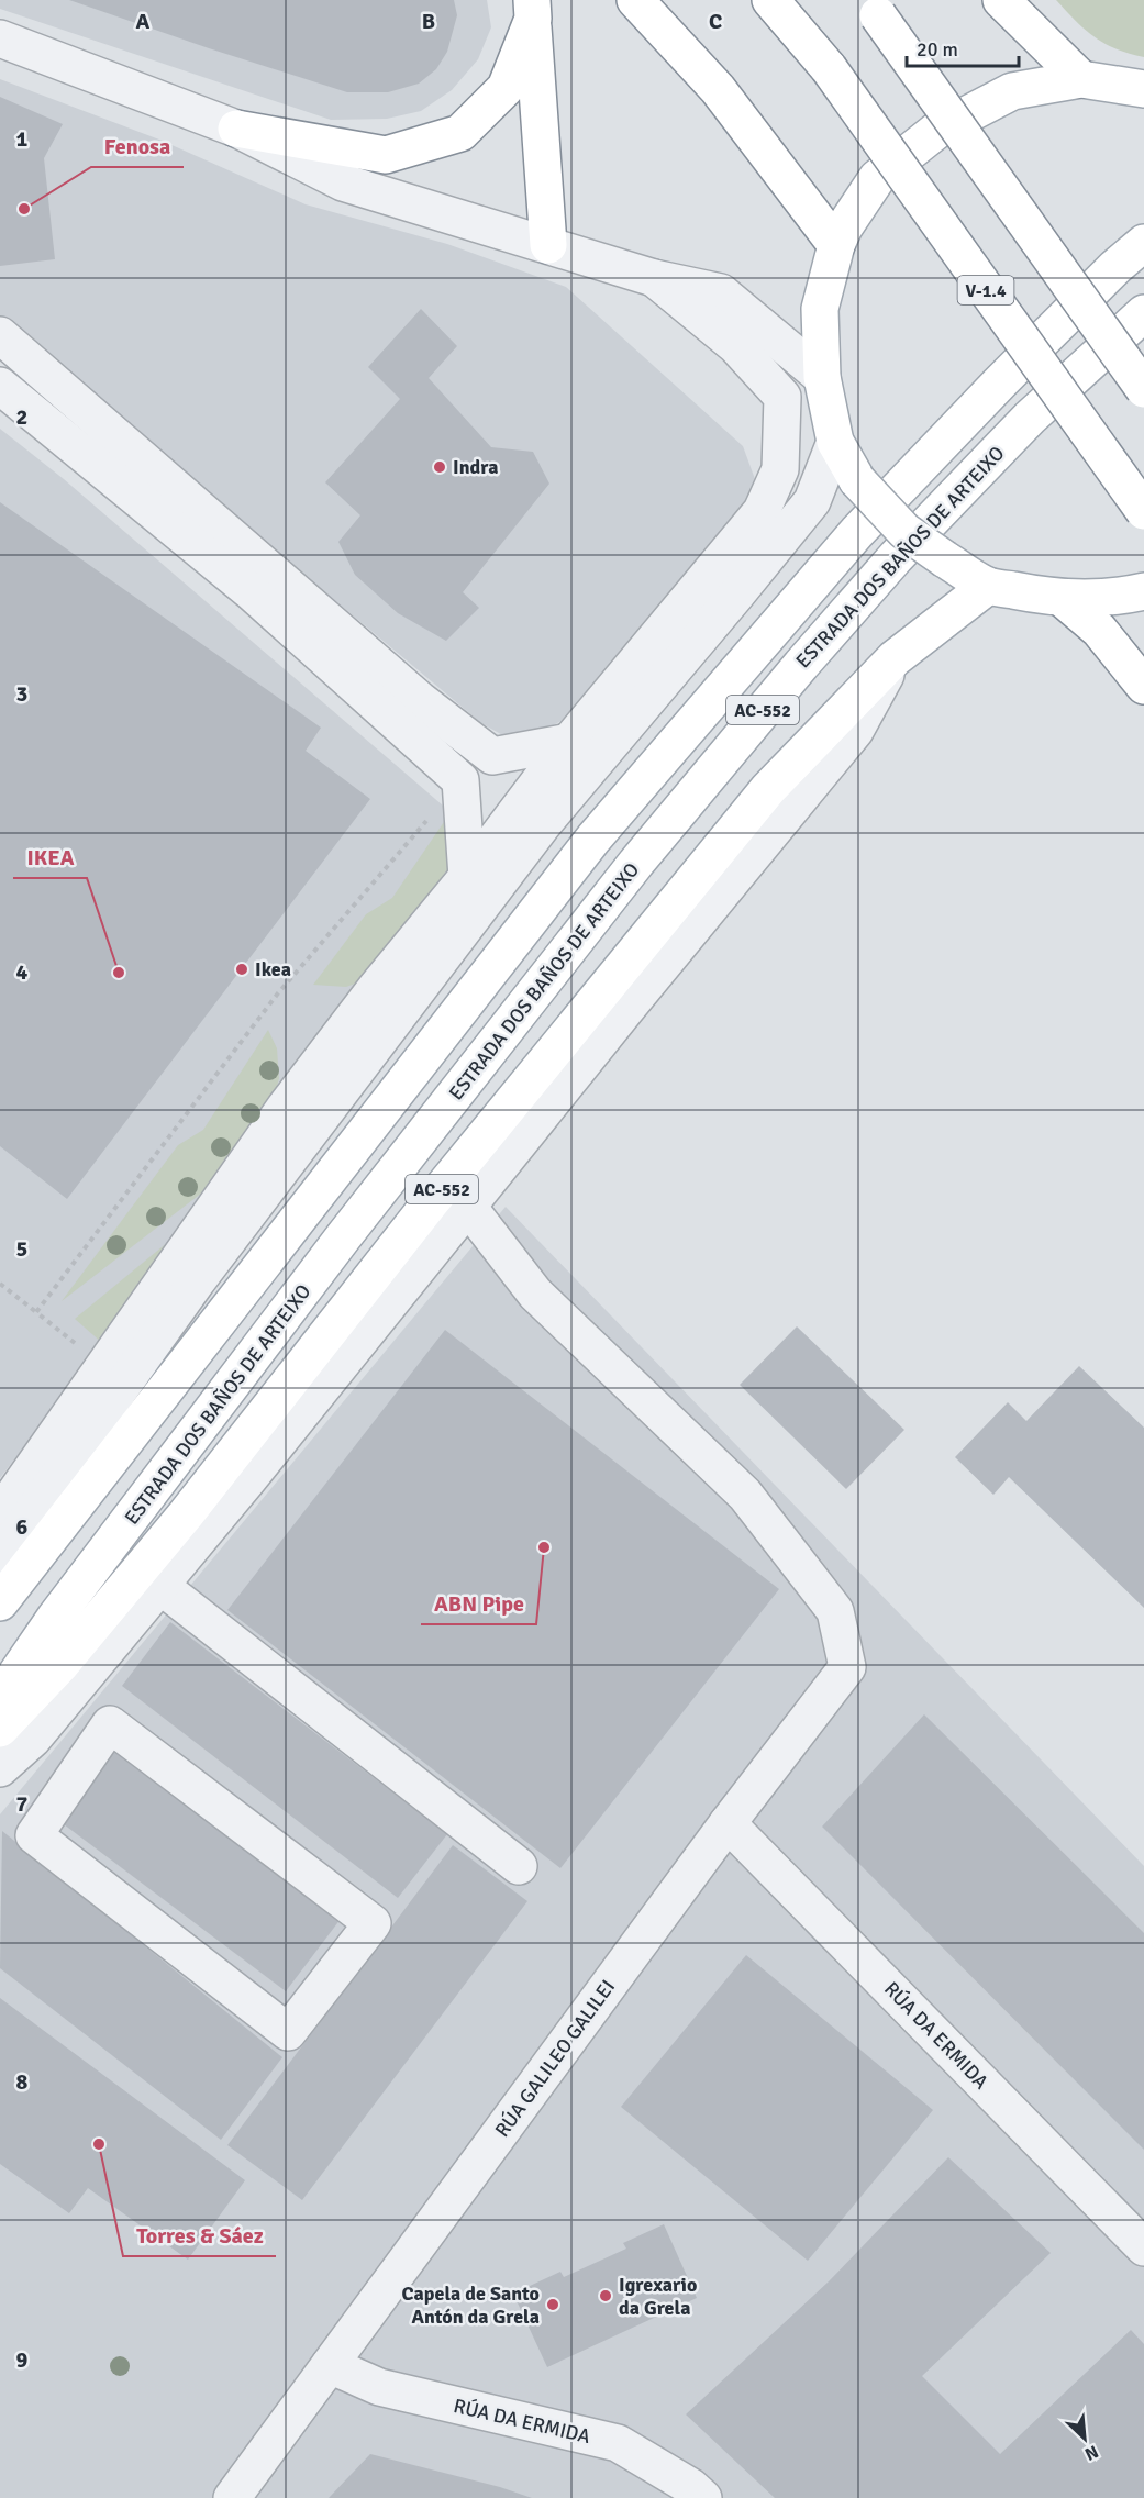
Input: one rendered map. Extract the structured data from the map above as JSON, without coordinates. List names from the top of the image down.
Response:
{
  "streets": {
    "main road": ["V-1.4", "ESTRADA DOS BAÑOS DE ARTEIXO", "AC-552"],
    "street": ["RÚA DA ERMIDA", "RÚA GALILEO GALILEI"]
  },
  "crossings": [
    ["RÚA DA ERMIDA", "RÚA GALILEO GALILEI"]
  ],
  "places": [
    "Fenosa",
    "Indra",
    "Ikea",
    "IKEA",
    "ABN Pipe",
    "Torres & Sáez",
    "Igrexario da Grela",
    "Capela de Santo Antón da Grela"
  ],
  "scale_bar": "20 m",
  "north": "bottom right",
  "grid": {
    "columns": ["A", "B", "C"],
    "rows": [
      "1",
      "2",
      "3",
      "4",
      "5",
      "6",
      "7",
      "8",
      "9"
    ]
  }
}
